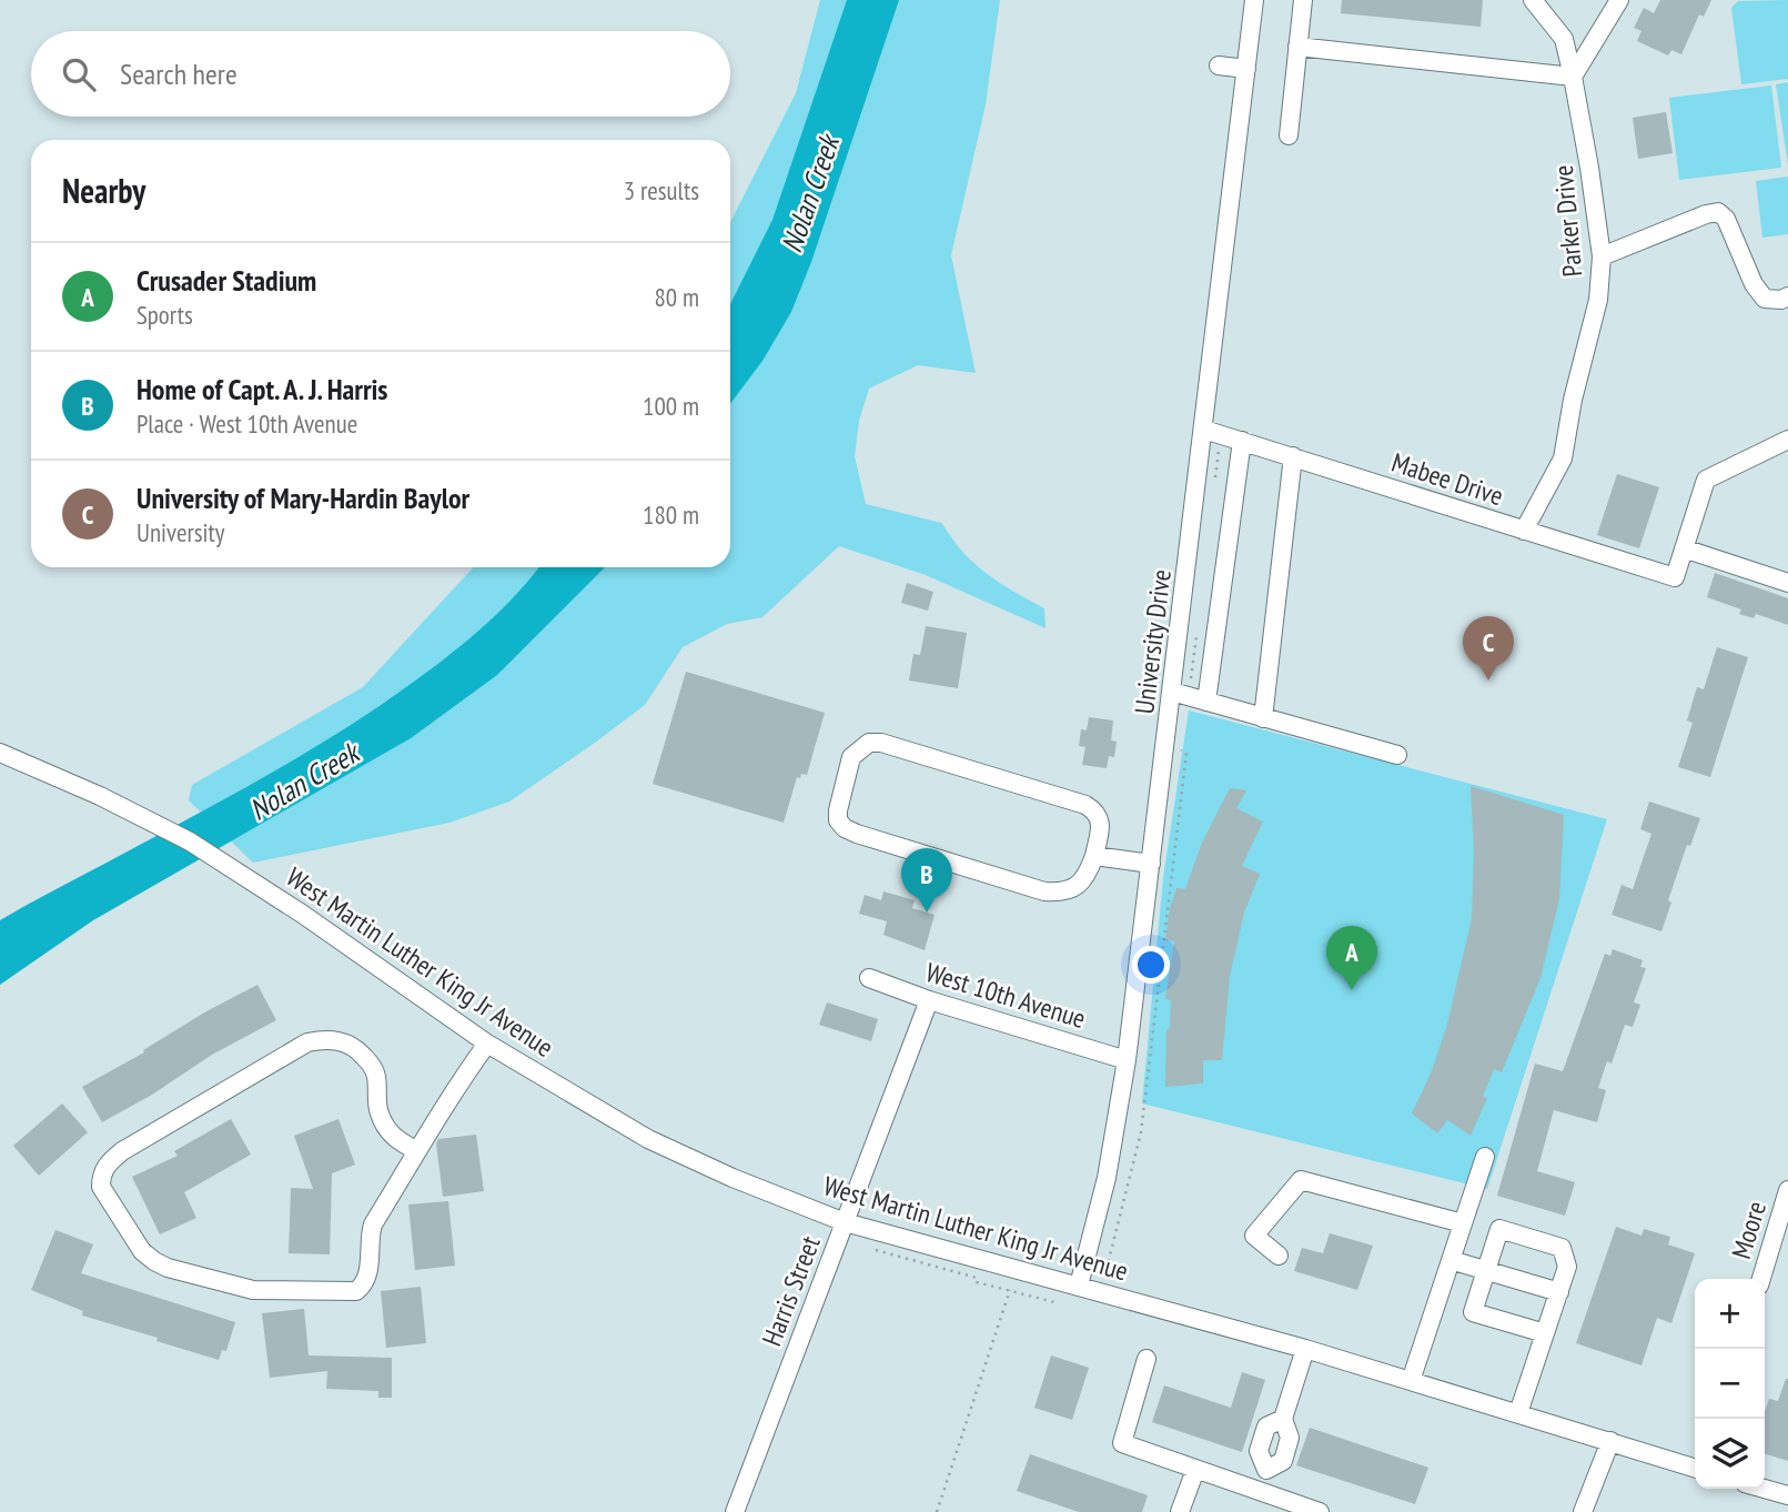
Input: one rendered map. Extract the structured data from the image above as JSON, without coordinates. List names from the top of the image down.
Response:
{
  "streets": {
    "street": [
      "Parker Drive",
      "Mabee Drive",
      "University Drive",
      "West Martin Luther King Jr Avenue",
      "West 10th Avenue",
      "Moore",
      "Harris Street"
    ]
  },
  "crossings": [
    ["Parker Drive", "Mabee Drive"],
    ["Mabee Drive", "University Drive"],
    ["University Drive", "West Martin Luther King Jr Avenue"],
    ["University Drive", "West 10th Avenue"],
    ["West Martin Luther King Jr Avenue", "Harris Street"],
    ["West 10th Avenue", "Harris Street"]
  ],
  "water": ["Nolan Creek"],
  "page": {
    "search": "Search here",
    "heading": ["Nearby", "3 results"],
    "list": [
      {
        "mark": "A",
        "name": "Crusader Stadium",
        "note": "Sports",
        "value": "80 m"
      },
      {
        "mark": "B",
        "name": "Home of Capt. A. J. Harris",
        "note": "Place · West 10th Avenue",
        "value": "100 m"
      },
      {
        "mark": "C",
        "name": "University of Mary-Hardin Baylor",
        "note": "University",
        "value": "180 m"
      }
    ],
    "pins": ["C", "B", "A"],
    "map_buttons": ["+", "−"]
  }
}
